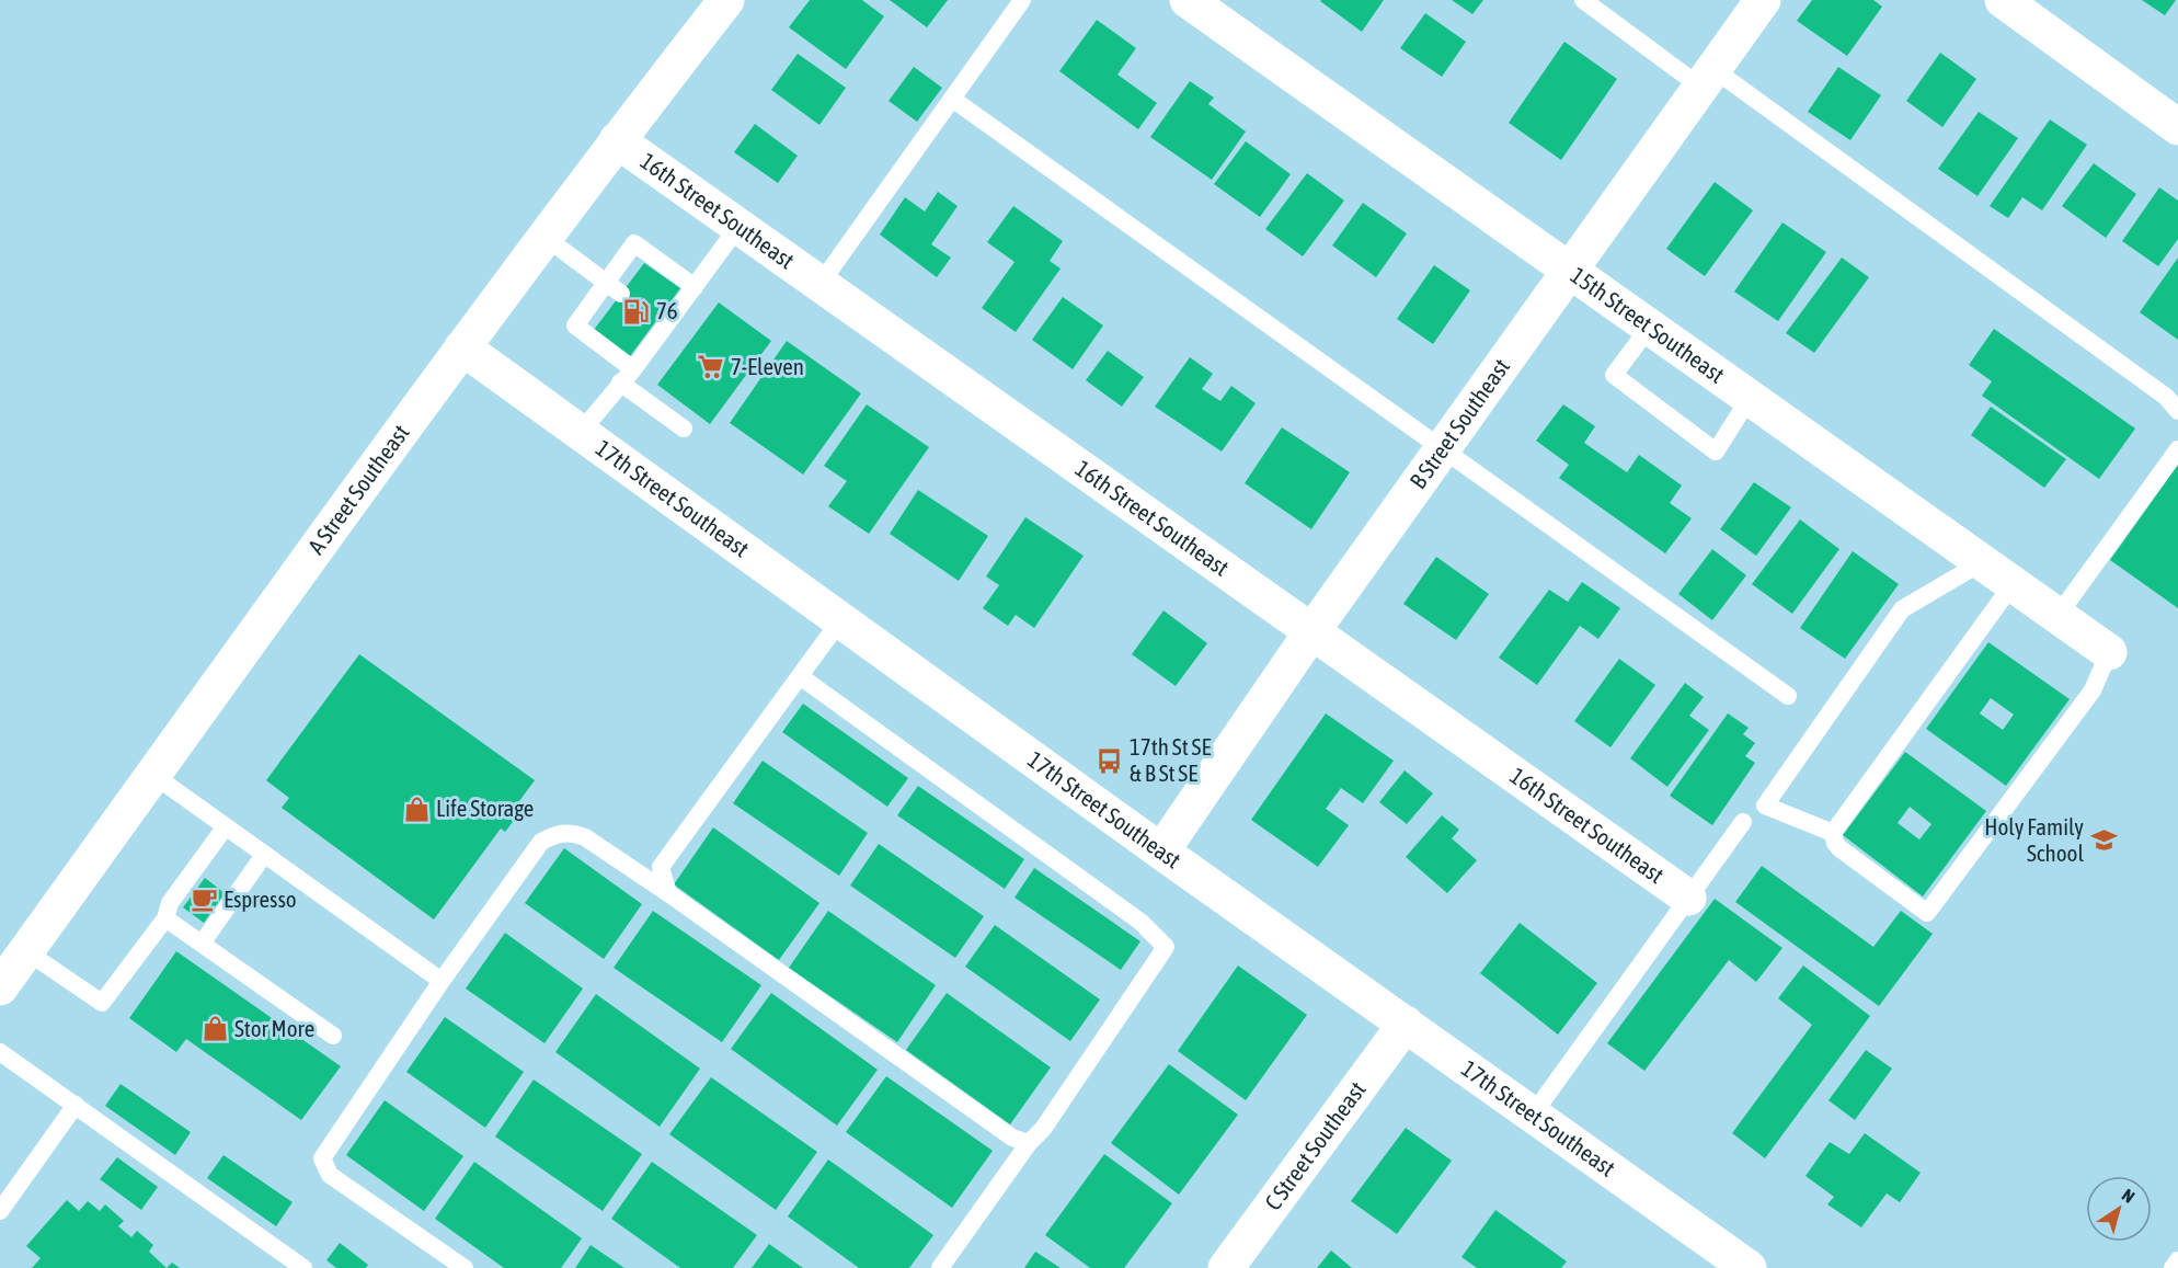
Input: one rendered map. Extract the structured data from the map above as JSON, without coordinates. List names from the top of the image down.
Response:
{
  "streets": {
    "street": [
      "16th Street Southeast",
      "15th Street Southeast",
      "B Street Southeast",
      "A Street Southeast",
      "17th Street Southeast",
      "C Street Southeast"
    ]
  },
  "crossings": [
    ["16th Street Southeast", "B Street Southeast"],
    ["16th Street Southeast", "A Street Southeast"],
    ["15th Street Southeast", "B Street Southeast"],
    ["B Street Southeast", "17th Street Southeast"],
    ["A Street Southeast", "17th Street Southeast"],
    ["17th Street Southeast", "C Street Southeast"]
  ],
  "places": {
    "fuel station": ["76"],
    "supermarket": ["7-Eleven"],
    "bus stop": ["17th St SE & B St SE"],
    "shop": ["Life Storage", "Stor More"],
    "school or university": ["Holy Family School"],
    "cafe": ["Espresso"]
  },
  "north": "top right"
}
